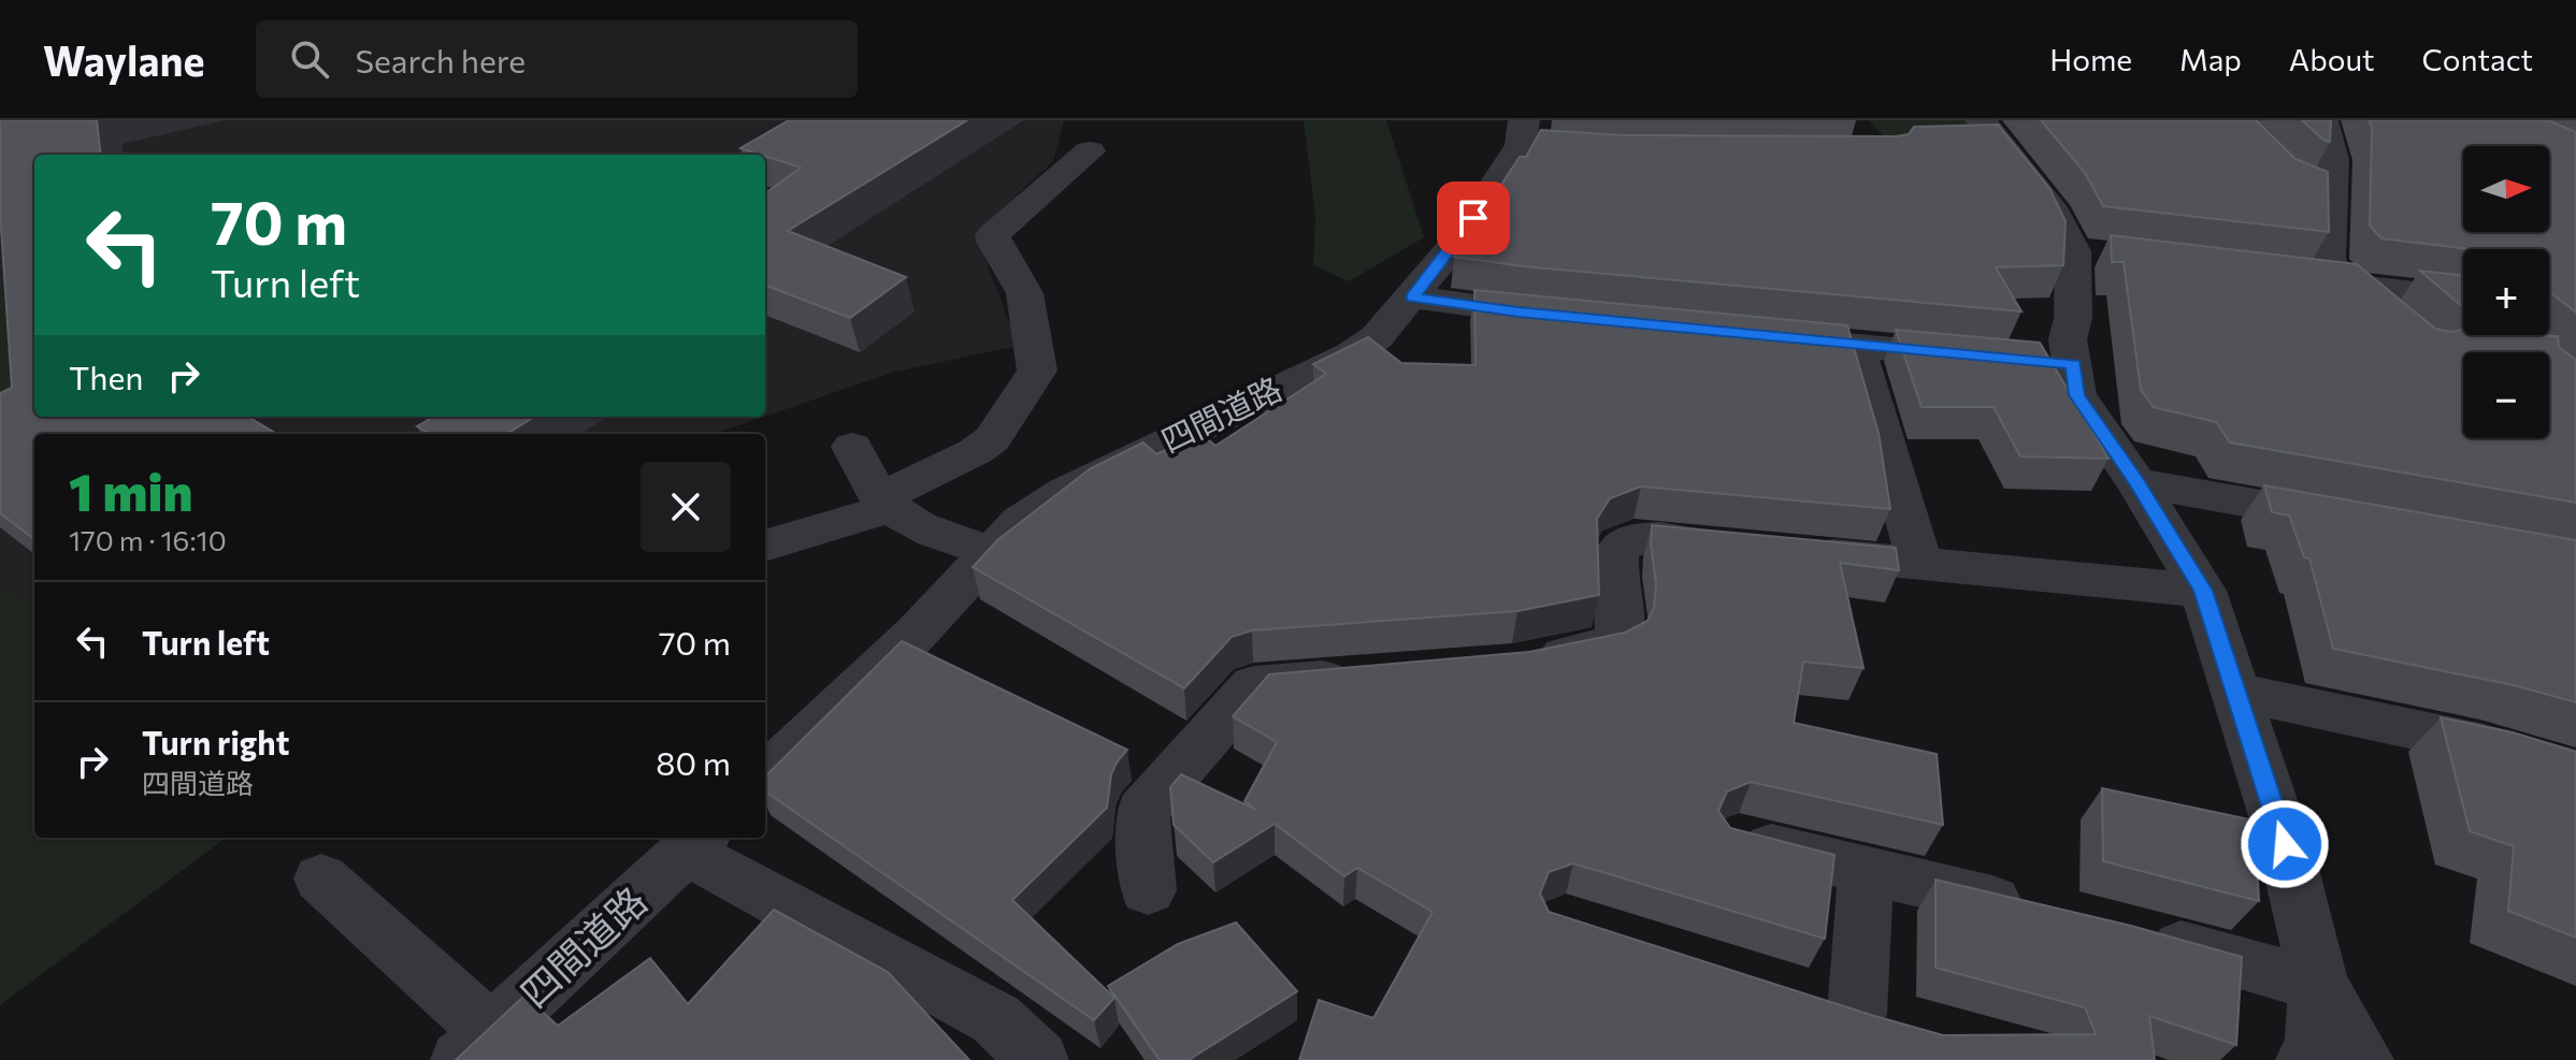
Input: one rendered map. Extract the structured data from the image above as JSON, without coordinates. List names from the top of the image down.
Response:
{
  "streets": {
    "street": ["四間道路"]
  },
  "north": "right",
  "page": {
    "header": "Waylane",
    "search": "Search here",
    "nav": [
      "Home",
      "Map",
      "About",
      "Contact"
    ],
    "map_buttons": ["+", "−"],
    "turn": ["70 m", "Turn left"],
    "then": "Then",
    "heading": ["1 min", "170 m · 16:10"],
    "list": [
      {
        "name": "Turn left",
        "value": "70 m"
      },
      {
        "name": "Turn right",
        "note": "四間道路",
        "value": "80 m"
      }
    ]
  }
}
